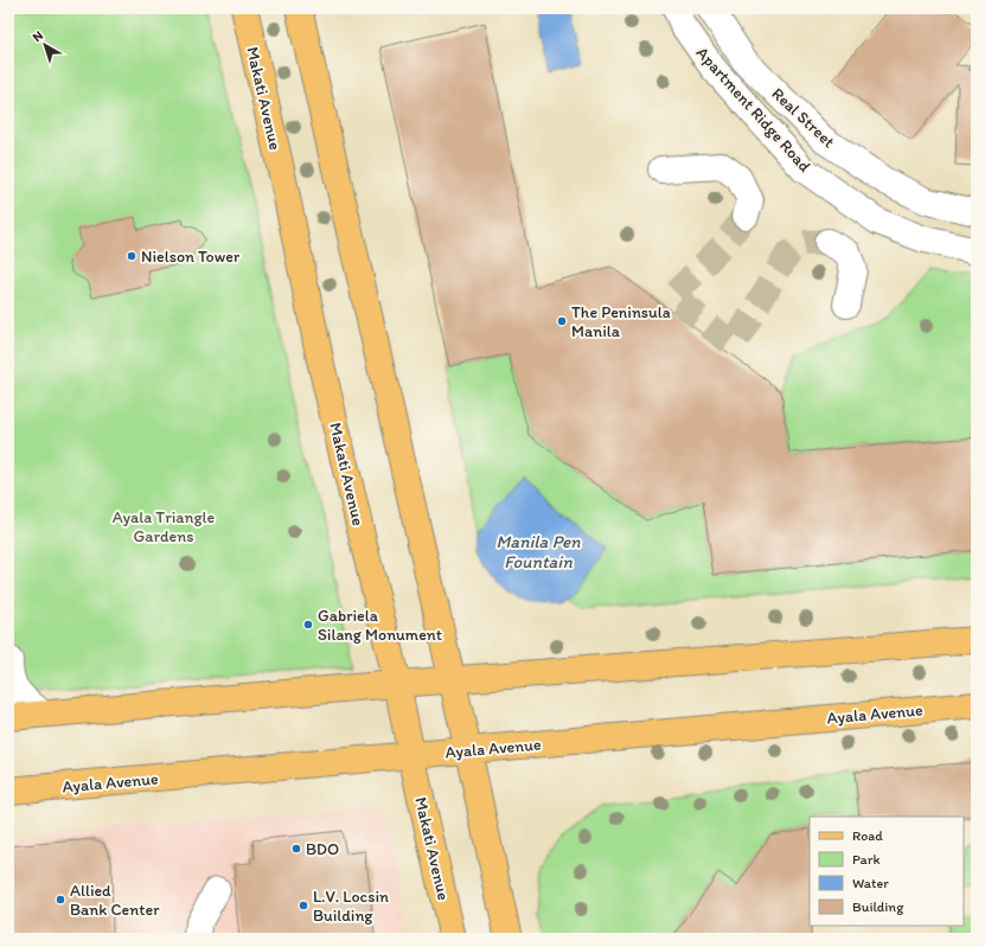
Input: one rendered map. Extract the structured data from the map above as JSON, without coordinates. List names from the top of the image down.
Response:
{
  "streets": {
    "main road": ["Makati Avenue", "Ayala Avenue"],
    "street": ["Apartment Ridge Road", "Real Street"]
  },
  "crossings": [
    ["Makati Avenue", "Ayala Avenue"]
  ],
  "water": ["Manila Pen Fountain"],
  "parks": ["Ayala Triangle Gardens"],
  "places": [
    "Nielson Tower",
    "The Peninsula Manila",
    "Gabriela Silang Monument",
    "BDO",
    "Allied Bank Center",
    "L.V. Locsin Building"
  ],
  "legend": [
    "Road",
    "Park",
    "Water",
    "Building"
  ],
  "north": "top left"
}
